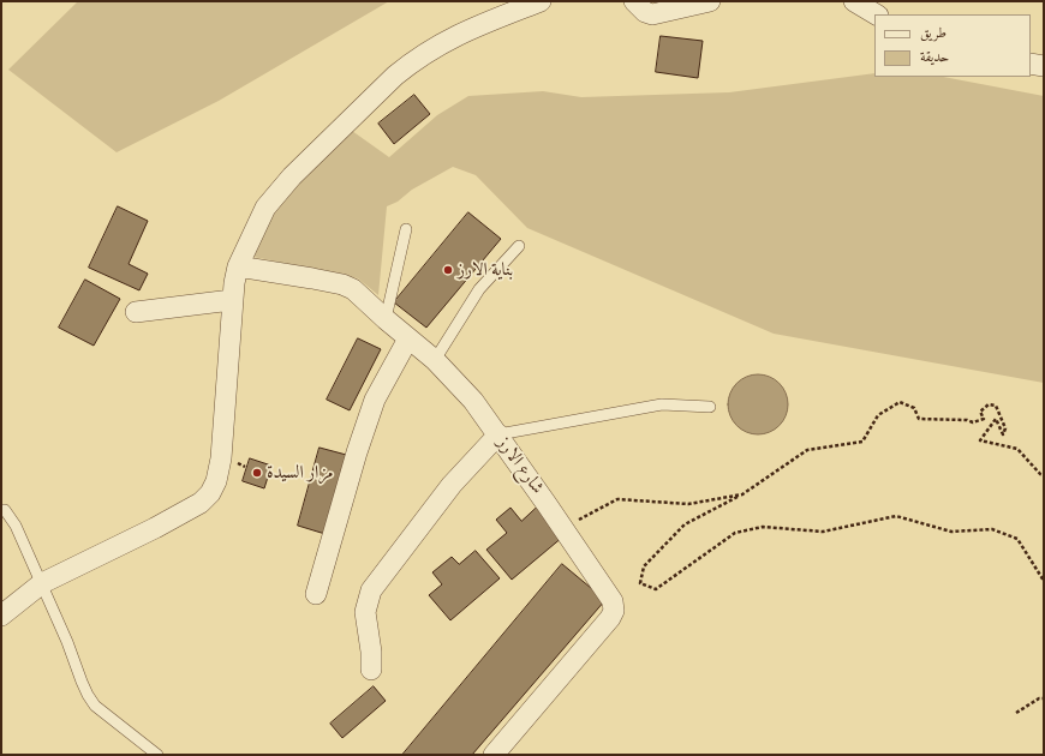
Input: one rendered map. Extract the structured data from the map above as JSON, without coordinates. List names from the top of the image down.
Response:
{
  "streets": {
    "street": ["شارع الارز"]
  },
  "places": ["بناية الارز", "مزار السيدة"],
  "legend": ["طريق", "حديقة"]
}
